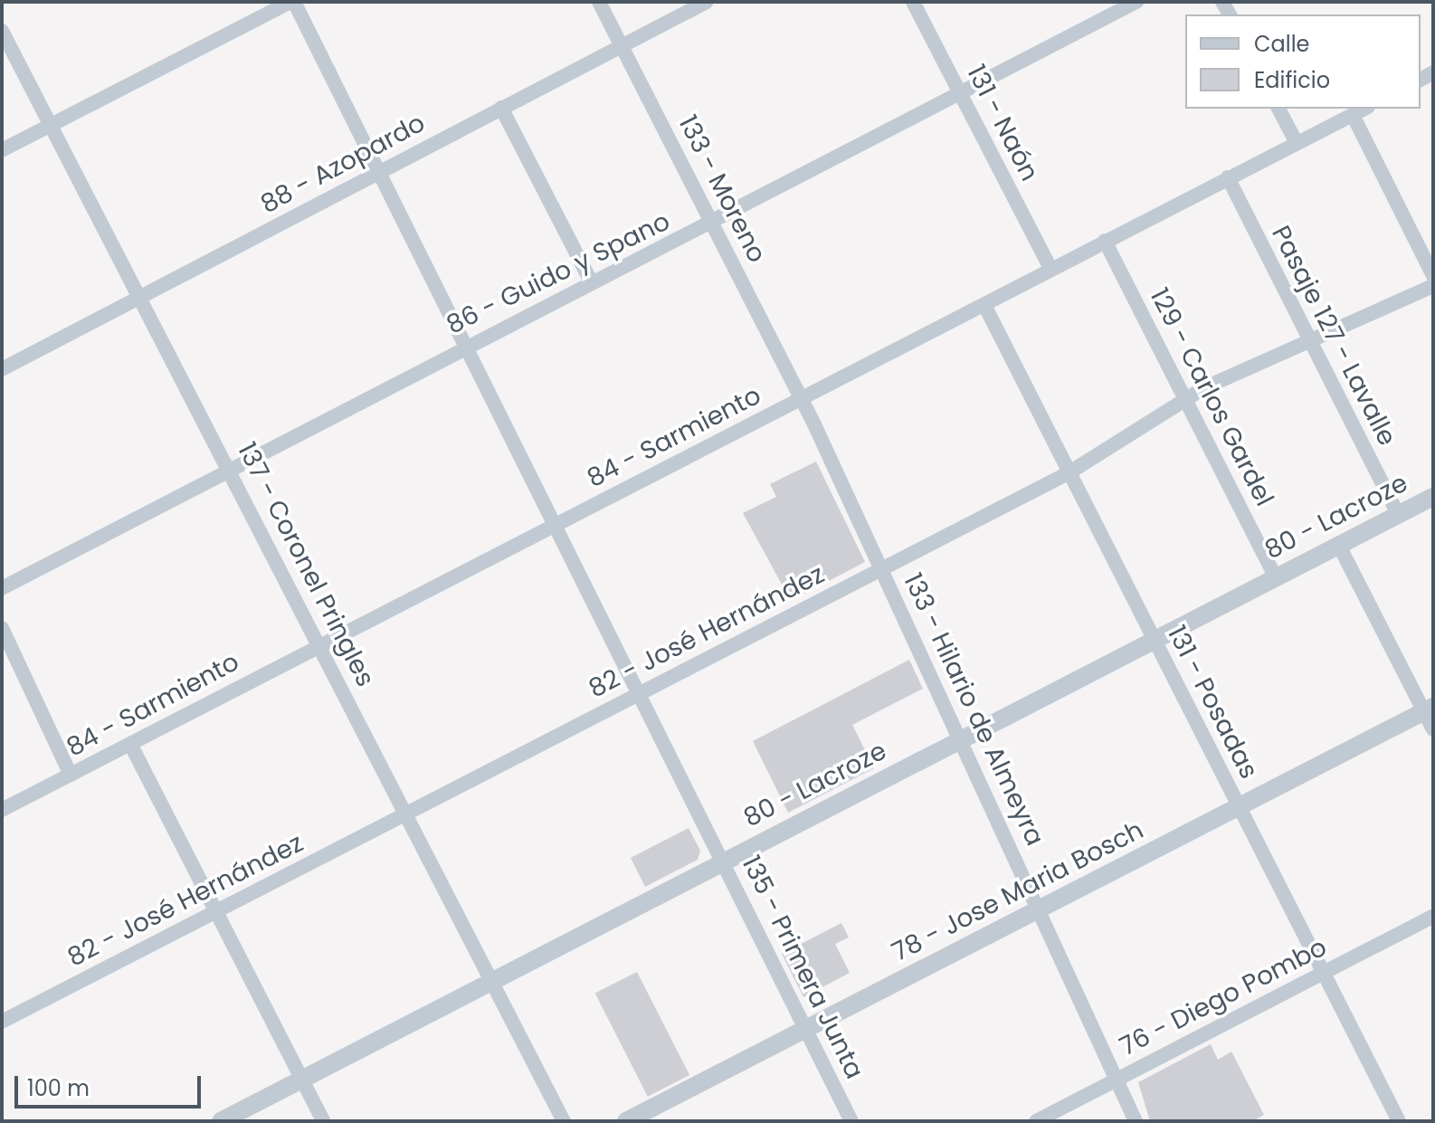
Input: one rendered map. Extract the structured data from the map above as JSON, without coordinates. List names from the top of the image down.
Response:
{
  "streets": {
    "street": [
      "131 - Naón",
      "88 - Azopardo",
      "133 - Moreno",
      "86 - Guido y Spano",
      "Pasaje 127 - Lavalle",
      "129 - Carlos Gardel",
      "84 - Sarmiento",
      "80 - Lacroze",
      "137 - Coronel Pringles",
      "82 - José Hernández",
      "131 - Posadas",
      "133 - Hilario de Almeyra",
      "78 - Jose Maria Bosch",
      "135 - Primera Junta",
      "76 - Diego Pombo"
    ]
  },
  "crossings": [
    ["131 - Naón", "86 - Guido y Spano"],
    ["131 - Naón", "84 - Sarmiento"],
    ["88 - Azopardo", "133 - Moreno"],
    ["88 - Azopardo", "137 - Coronel Pringles"],
    ["88 - Azopardo", "135 - Primera Junta"],
    ["133 - Moreno", "86 - Guido y Spano"],
    ["133 - Moreno", "84 - Sarmiento"],
    ["133 - Moreno", "133 - Hilario de Almeyra"],
    ["86 - Guido y Spano", "137 - Coronel Pringles"],
    ["86 - Guido y Spano", "135 - Primera Junta"],
    ["Pasaje 127 - Lavalle", "84 - Sarmiento"],
    ["Pasaje 127 - Lavalle", "80 - Lacroze"],
    ["Pasaje 127 - Lavalle", "82 - José Hernández"],
    ["129 - Carlos Gardel", "84 - Sarmiento"],
    ["129 - Carlos Gardel", "80 - Lacroze"],
    ["129 - Carlos Gardel", "82 - José Hernández"],
    ["84 - Sarmiento", "137 - Coronel Pringles"],
    ["84 - Sarmiento", "131 - Posadas"],
    ["84 - Sarmiento", "133 - Hilario de Almeyra"],
    ["84 - Sarmiento", "135 - Primera Junta"],
    ["80 - Lacroze", "137 - Coronel Pringles"],
    ["80 - Lacroze", "131 - Posadas"],
    ["80 - Lacroze", "133 - Hilario de Almeyra"],
    ["80 - Lacroze", "135 - Primera Junta"],
    ["137 - Coronel Pringles", "82 - José Hernández"],
    ["82 - José Hernández", "131 - Posadas"],
    ["82 - José Hernández", "133 - Hilario de Almeyra"],
    ["82 - José Hernández", "135 - Primera Junta"],
    ["131 - Posadas", "78 - Jose Maria Bosch"],
    ["131 - Posadas", "76 - Diego Pombo"],
    ["133 - Hilario de Almeyra", "78 - Jose Maria Bosch"],
    ["133 - Hilario de Almeyra", "76 - Diego Pombo"],
    ["78 - Jose Maria Bosch", "135 - Primera Junta"]
  ],
  "legend": ["Calle", "Edificio"],
  "scale_bar": "100 m"
}
